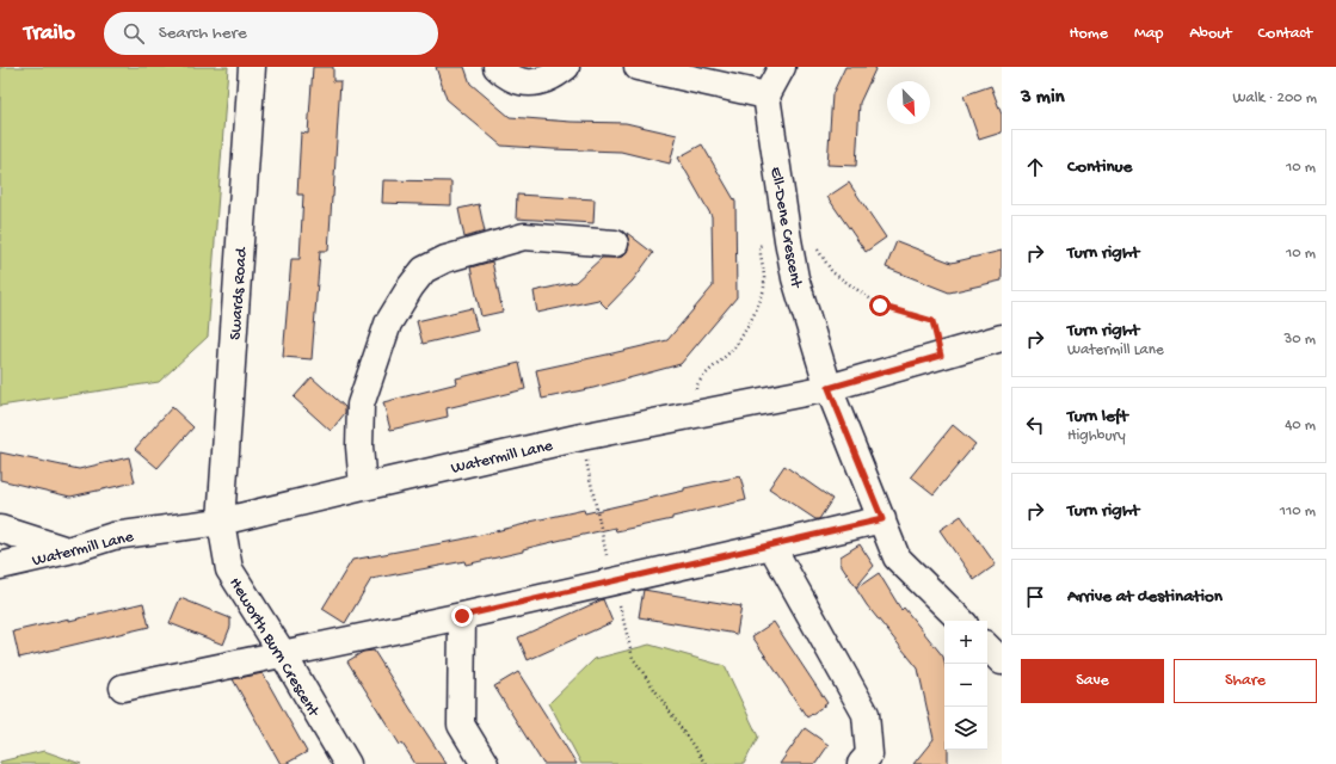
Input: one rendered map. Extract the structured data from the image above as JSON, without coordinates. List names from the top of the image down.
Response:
{
  "streets": {
    "street": [
      "Ell-Dene Crescent",
      "Swards Road",
      "Watermill Lane",
      "Heworth Burn Crescent"
    ]
  },
  "crossings": [
    ["Ell-Dene Crescent", "Watermill Lane"],
    ["Swards Road", "Watermill Lane"],
    ["Swards Road", "Heworth Burn Crescent"],
    ["Watermill Lane", "Heworth Burn Crescent"]
  ],
  "north": "bottom right",
  "page": {
    "header": "Trailo",
    "search": "Search here",
    "nav": [
      "Home",
      "Map",
      "About",
      "Contact"
    ],
    "heading": ["3 min", "Walk · 200 m"],
    "list": [
      ["Continue", "10 m"],
      ["Turn right", "10 m"],
      ["Turn right", "Watermill Lane", "30 m"],
      ["Turn left", "Highbury", "40 m"],
      ["Turn right", "110 m"],
      "Arrive at destination"
    ],
    "map_buttons": ["+", "−"],
    "buttons": ["Save", "Share"]
  }
}
